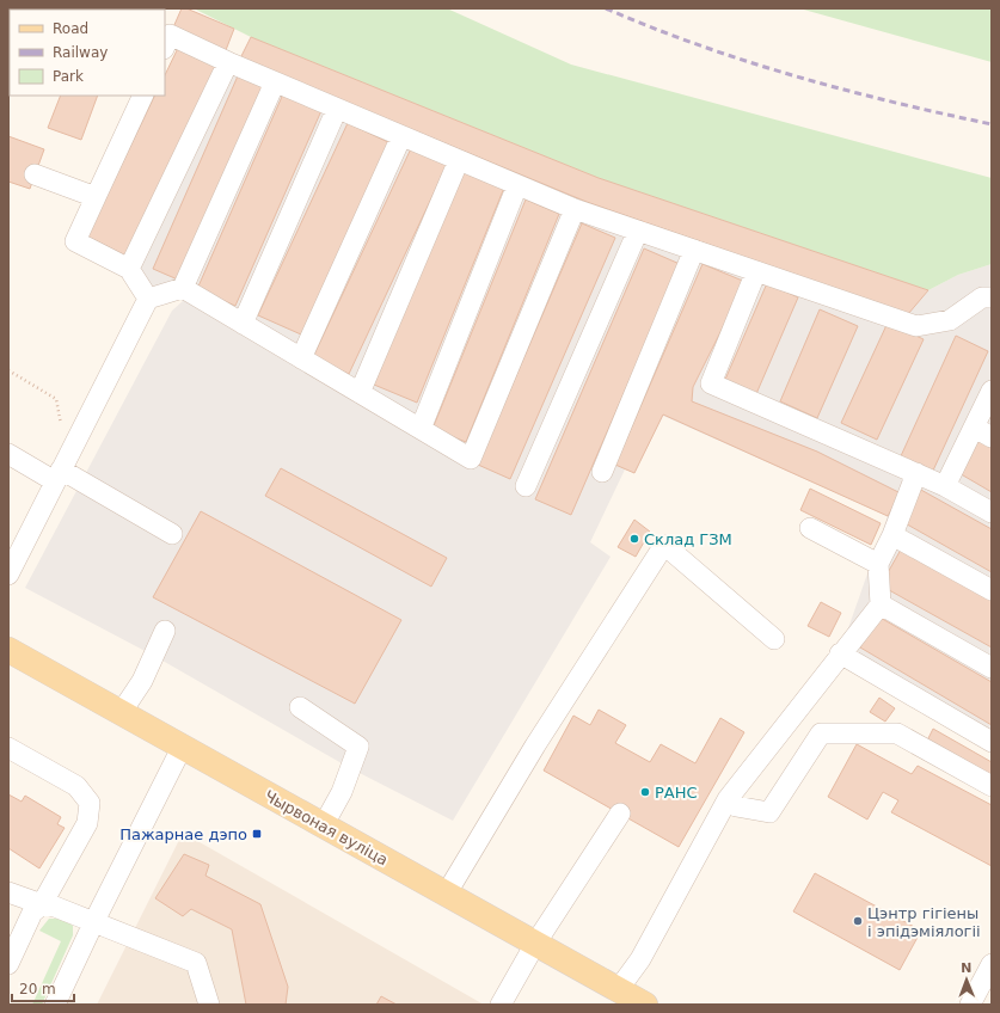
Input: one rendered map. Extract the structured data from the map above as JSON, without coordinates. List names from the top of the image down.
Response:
{
  "streets": {
    "main road": ["Чырвоная вуліца"]
  },
  "places": {
    "other": ["Склад ГЗМ", "РАНС", "Цэнтр гігіены і эпідэміялогіі"],
    "transit": ["Пажарнае дэпо"]
  },
  "legend": ["Road", "Railway", "Park"],
  "scale_bar": "20 m",
  "north": "top"
}
